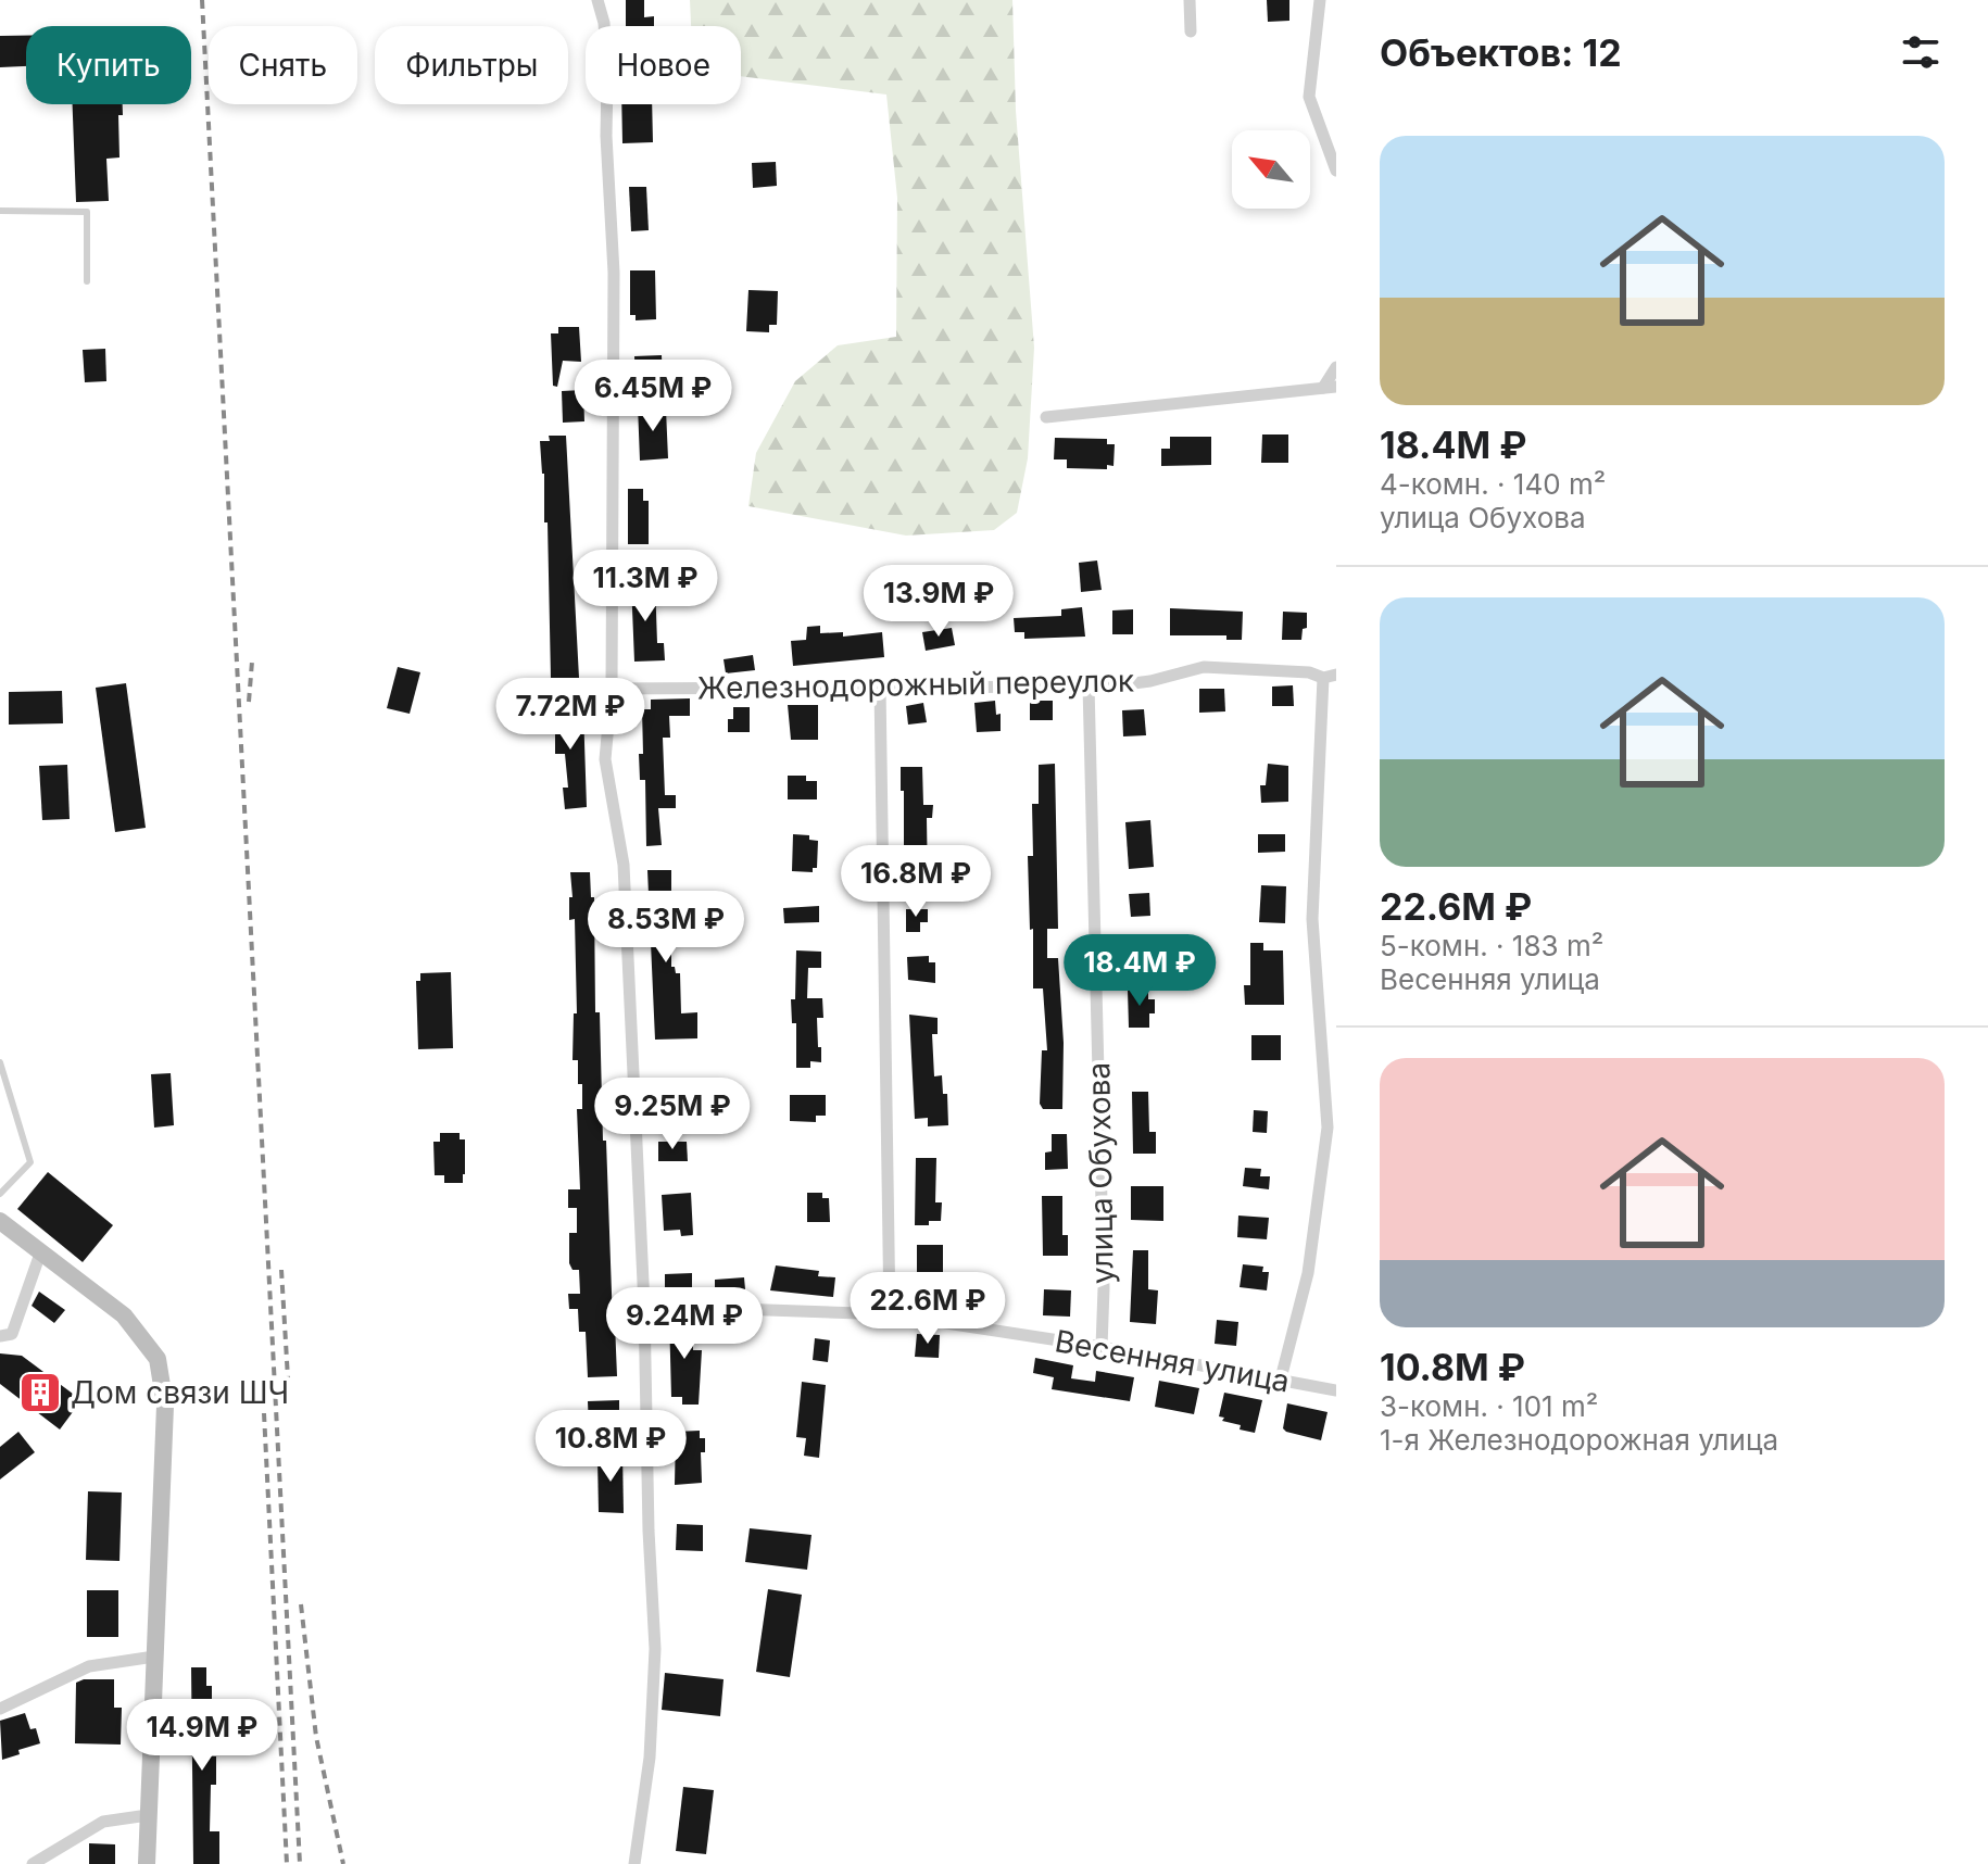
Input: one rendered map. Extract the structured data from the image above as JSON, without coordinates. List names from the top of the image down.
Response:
{
  "streets": {
    "street": ["Железнодорожный переулок", "улица Обухова", "Весенняя улица"]
  },
  "crossings": [
    ["Железнодорожный переулок", "улица Обухова"],
    ["улица Обухова", "Весенняя улица"]
  ],
  "places": {
    "building": ["Дом связи ШЧ"]
  },
  "north": "top left",
  "page": {
    "heading": "Объектов: 12",
    "chip": [
      "Купить",
      "Снять",
      "Фильтры",
      "Новое"
    ],
    "list": [
      {
        "name": "18.4M ₽",
        "note": "4-комн. · 140 m² · улица Обухова"
      },
      {
        "name": "22.6M ₽",
        "note": "5-комн. · 183 m² · Весенняя улица"
      },
      {
        "name": "10.8M ₽",
        "note": "3-комн. · 101 m² · 1-я Железнодорожная улица"
      }
    ],
    "price": [
      "6.45M ₽",
      "11.3M ₽",
      "13.9M ₽",
      "7.72M ₽",
      "16.8M ₽",
      "8.53M ₽",
      "18.4M ₽",
      "9.25M ₽",
      "22.6M ₽",
      "9.24M ₽",
      "10.8M ₽",
      "14.9M ₽"
    ]
  }
}
